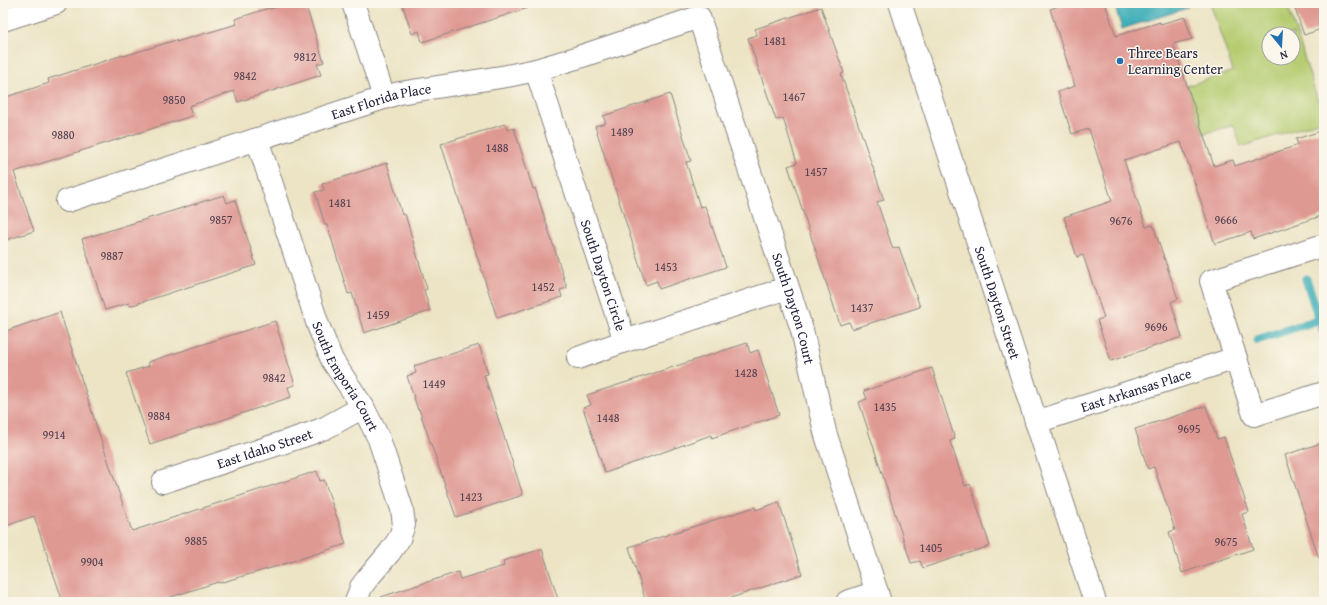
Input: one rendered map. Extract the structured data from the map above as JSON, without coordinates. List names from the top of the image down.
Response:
{
  "streets": {
    "street": [
      "East Florida Place",
      "South Dayton Circle",
      "South Dayton Street",
      "South Dayton Court",
      "South Emporia Court",
      "East Arkansas Place",
      "East Idaho Street"
    ]
  },
  "crossings": [
    ["East Florida Place", "South Dayton Circle"],
    ["East Florida Place", "South Dayton Court"],
    ["East Florida Place", "South Emporia Court"],
    ["South Dayton Circle", "South Dayton Court"],
    ["South Dayton Street", "East Arkansas Place"],
    ["South Emporia Court", "East Idaho Street"]
  ],
  "places": ["Three Bears Learning Center"],
  "house_numbers": [
    "1481",
    "9812",
    "9842",
    "1467",
    "9850",
    "1489",
    "9880",
    "1488",
    "1457",
    "1481",
    "9857",
    "9666",
    "9676",
    "9887",
    "1453",
    "1452",
    "1437",
    "1459",
    "9696",
    "1428",
    "9842",
    "1449",
    "1435",
    "9884",
    "1448",
    "9695",
    "9914",
    "1423",
    "9885",
    "9675",
    "1405",
    "9904"
  ],
  "north": "bottom"
}
